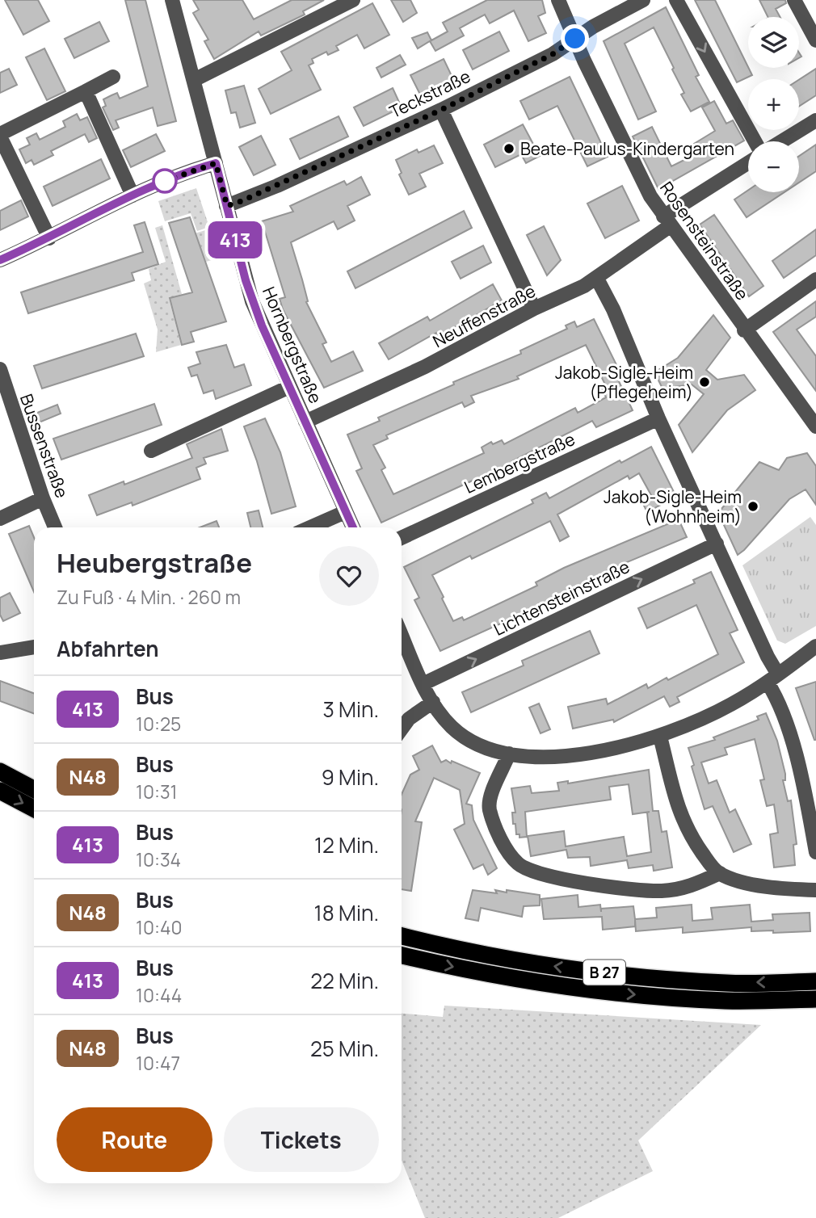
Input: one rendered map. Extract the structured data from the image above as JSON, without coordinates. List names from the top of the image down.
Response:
{
  "streets": {
    "highway": ["B 27"],
    "street": [
      "Teckstraße",
      "Rosensteinstraße",
      "Neuffenstraße",
      "Hornbergstraße",
      "Bussenstraße",
      "Lembergstraße",
      "Lichtensteinstraße"
    ]
  },
  "crossings": [
    ["Teckstraße", "Rosensteinstraße"],
    ["Teckstraße", "Hornbergstraße"],
    ["Rosensteinstraße", "Neuffenstraße"],
    ["Neuffenstraße", "Hornbergstraße"]
  ],
  "one_way": ["Lichtensteinstraße"],
  "places": ["Beate-Paulus-Kindergarten", "Jakob-Sigle-Heim (Pflegeheim)", "Jakob-Sigle-Heim (Wohnheim)"],
  "lines": ["bus line 413"],
  "page": {
    "on_map": "413",
    "map_buttons": ["+", "−"],
    "heading": [
      ["Heubergstraße", "Zu Fuß · 4 Min. · 260 m"],
      "Abfahrten"
    ],
    "list": [
      {
        "mark": "413",
        "name": "Bus",
        "note": "10:25",
        "value": "3 Min."
      },
      {
        "mark": "N48",
        "name": "Bus",
        "note": "10:31",
        "value": "9 Min."
      },
      {
        "mark": "413",
        "name": "Bus",
        "note": "10:34",
        "value": "12 Min."
      },
      {
        "mark": "N48",
        "name": "Bus",
        "note": "10:40",
        "value": "18 Min."
      },
      {
        "mark": "413",
        "name": "Bus",
        "note": "10:44",
        "value": "22 Min."
      },
      {
        "mark": "N48",
        "name": "Bus",
        "note": "10:47",
        "value": "25 Min."
      }
    ],
    "buttons": ["Route", "Tickets"]
  }
}
